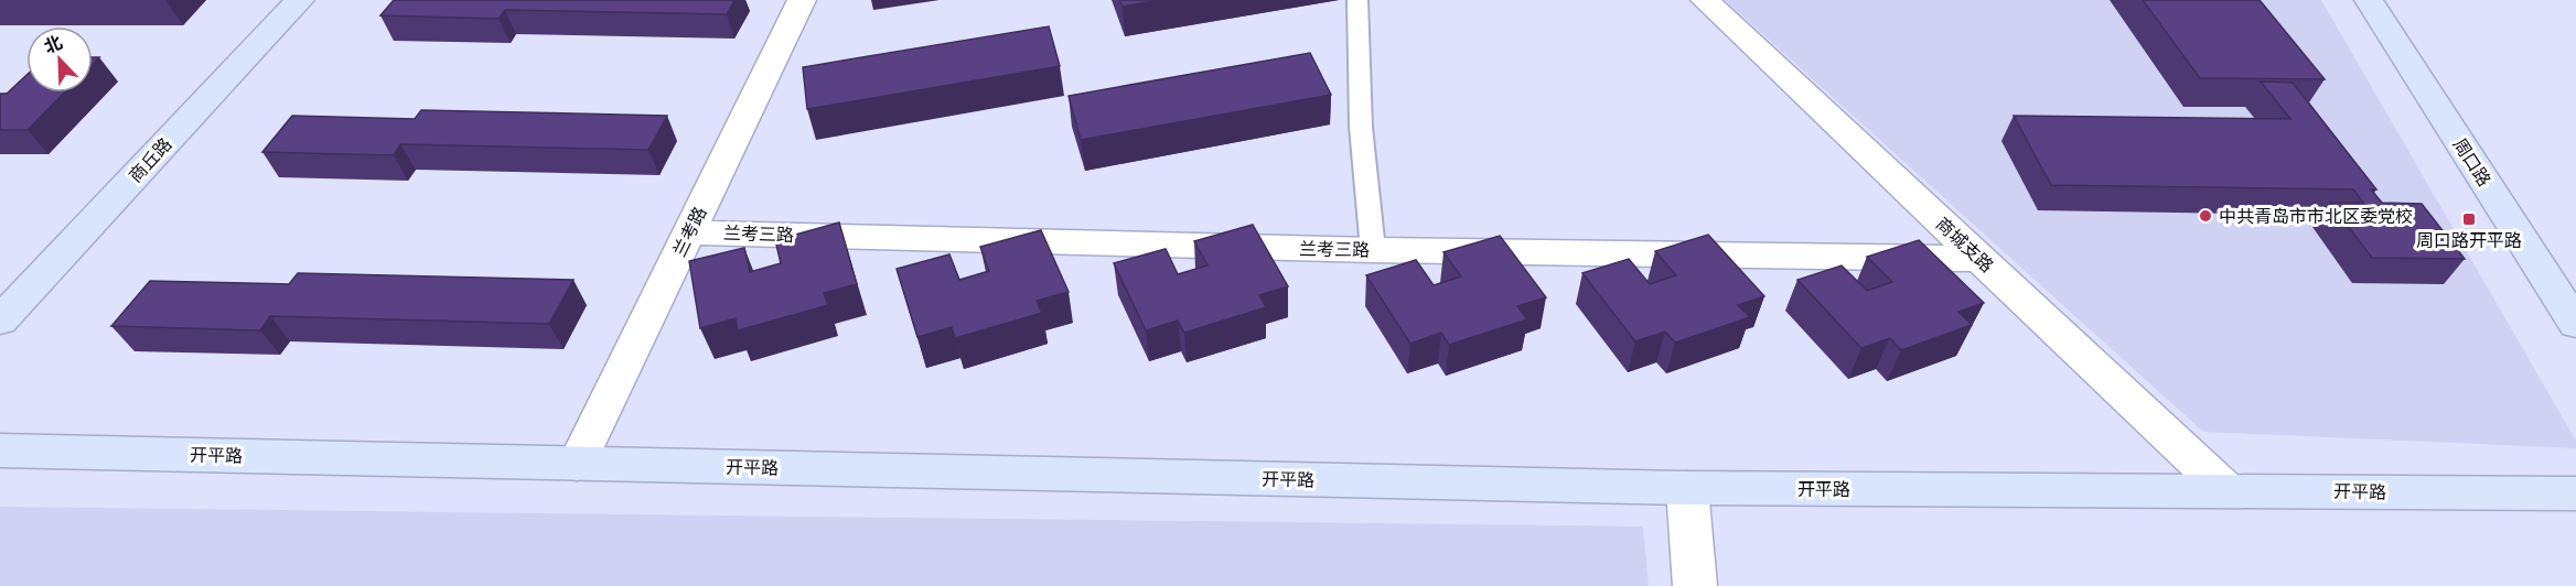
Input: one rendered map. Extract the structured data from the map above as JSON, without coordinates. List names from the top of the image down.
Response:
{
  "streets": {
    "street": [
      "商丘路",
      "周口路",
      "兰考路",
      "兰考三路",
      "商城支路",
      "开平路"
    ]
  },
  "crossings": [
    ["兰考路", "兰考三路"],
    ["兰考路", "开平路"],
    ["兰考三路", "商城支路"],
    ["商城支路", "开平路"]
  ],
  "places": {
    "other": ["中共青岛市市北区委党校"],
    "transit": ["周口路开平路"]
  },
  "north": "top left"
}
